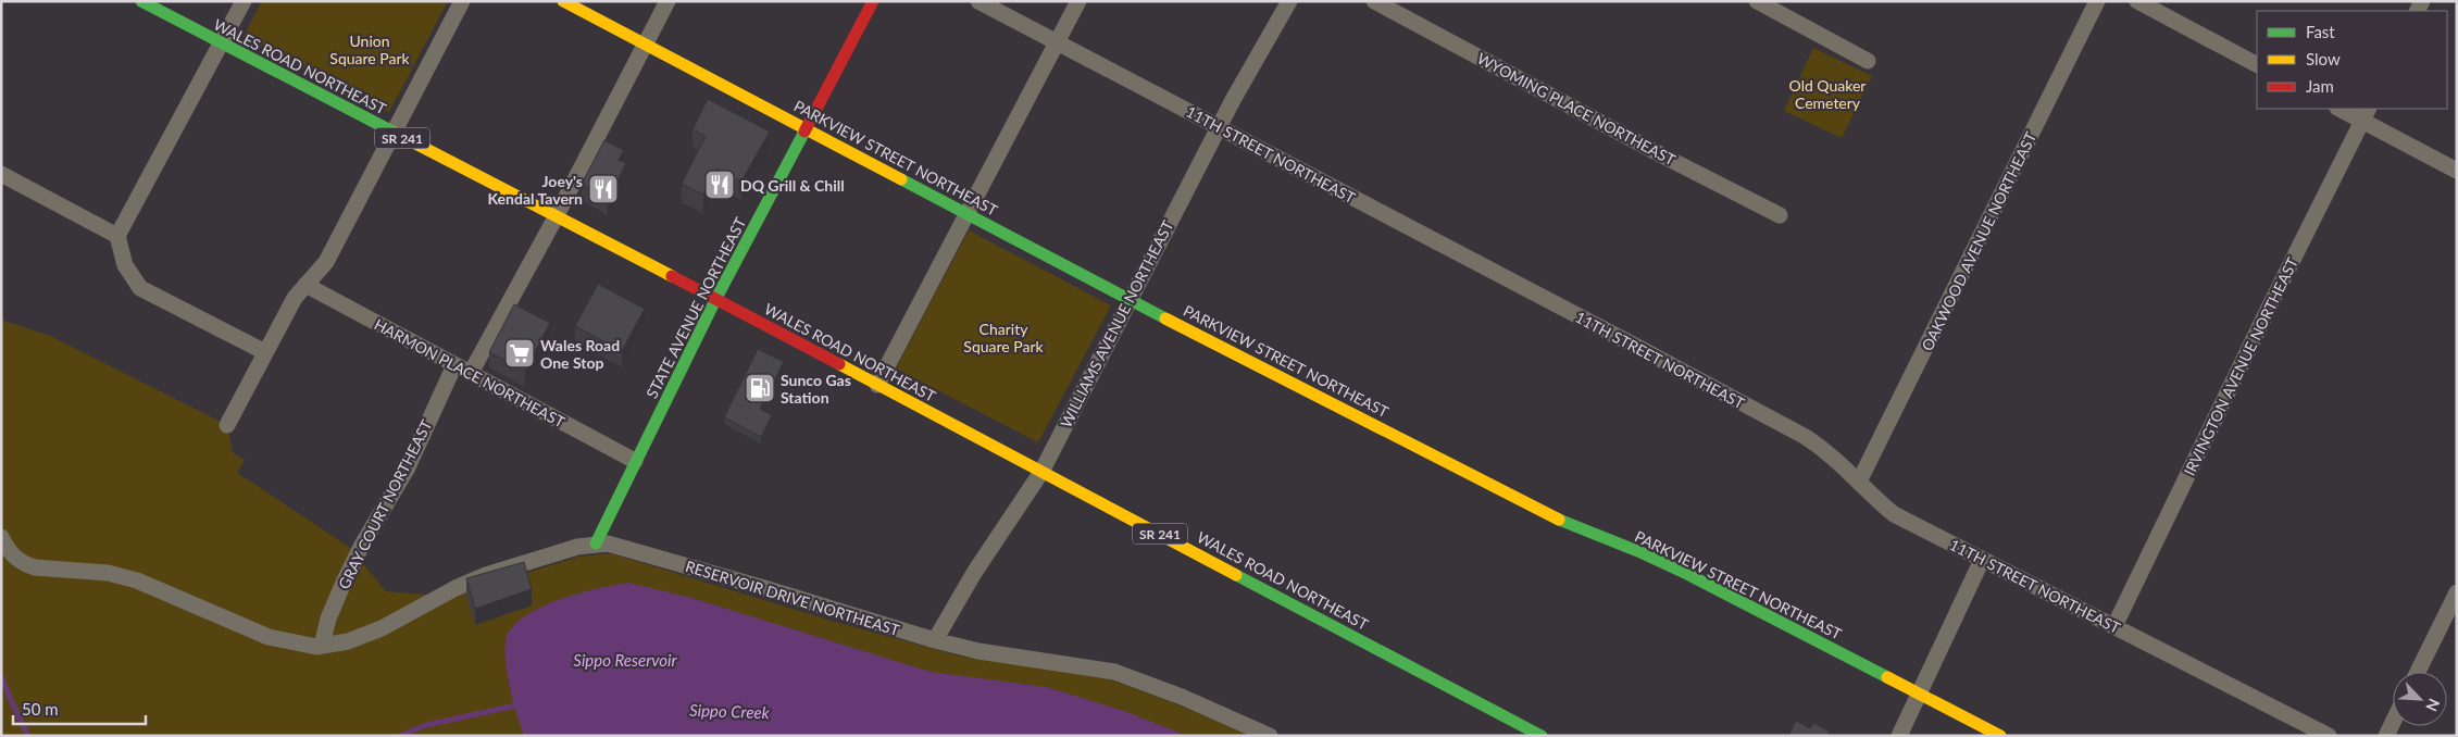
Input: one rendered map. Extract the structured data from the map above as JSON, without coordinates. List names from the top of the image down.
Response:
{
  "streets": {
    "street": [
      "WALES ROAD NORTHEAST",
      "WYOMING PLACE NORTHEAST",
      "SR 241",
      "11TH STREET NORTHEAST",
      "PARKVIEW STREET NORTHEAST",
      "OAKWOOD AVENUE NORTHEAST",
      "STATE AVENUE NORTHEAST",
      "WILLIAMS AVENUE NORTHEAST",
      "IRVINGTON AVENUE NORTHEAST",
      "HARMON PLACE NORTHEAST",
      "GRAY COURT NORTHEAST",
      "RESERVOIR DRIVE NORTHEAST"
    ]
  },
  "crossings": [
    ["WALES ROAD NORTHEAST", "STATE AVENUE NORTHEAST"],
    ["WALES ROAD NORTHEAST", "WILLIAMS AVENUE NORTHEAST"],
    ["11TH STREET NORTHEAST", "OAKWOOD AVENUE NORTHEAST"],
    ["11TH STREET NORTHEAST", "WILLIAMS AVENUE NORTHEAST"],
    ["11TH STREET NORTHEAST", "IRVINGTON AVENUE NORTHEAST"],
    ["PARKVIEW STREET NORTHEAST", "STATE AVENUE NORTHEAST"],
    ["PARKVIEW STREET NORTHEAST", "WILLIAMS AVENUE NORTHEAST"],
    ["STATE AVENUE NORTHEAST", "HARMON PLACE NORTHEAST"],
    ["STATE AVENUE NORTHEAST", "RESERVOIR DRIVE NORTHEAST"],
    ["WILLIAMS AVENUE NORTHEAST", "RESERVOIR DRIVE NORTHEAST"],
    ["HARMON PLACE NORTHEAST", "GRAY COURT NORTHEAST"],
    ["GRAY COURT NORTHEAST", "RESERVOIR DRIVE NORTHEAST"]
  ],
  "water": ["Sippo Reservoir", "Sippo Creek"],
  "parks": ["Union Square Park", "Old Quaker Cemetery", "Charity Square Park"],
  "places": {
    "restaurant": ["DQ Grill & Chill", "Joey's Kendal Tavern"],
    "supermarket": ["Wales Road One Stop"],
    "fuel station": ["Sunco Gas Station"]
  },
  "legend": ["Fast", "Slow", "Jam"],
  "scale_bar": "50 m",
  "north": "bottom right"
}
